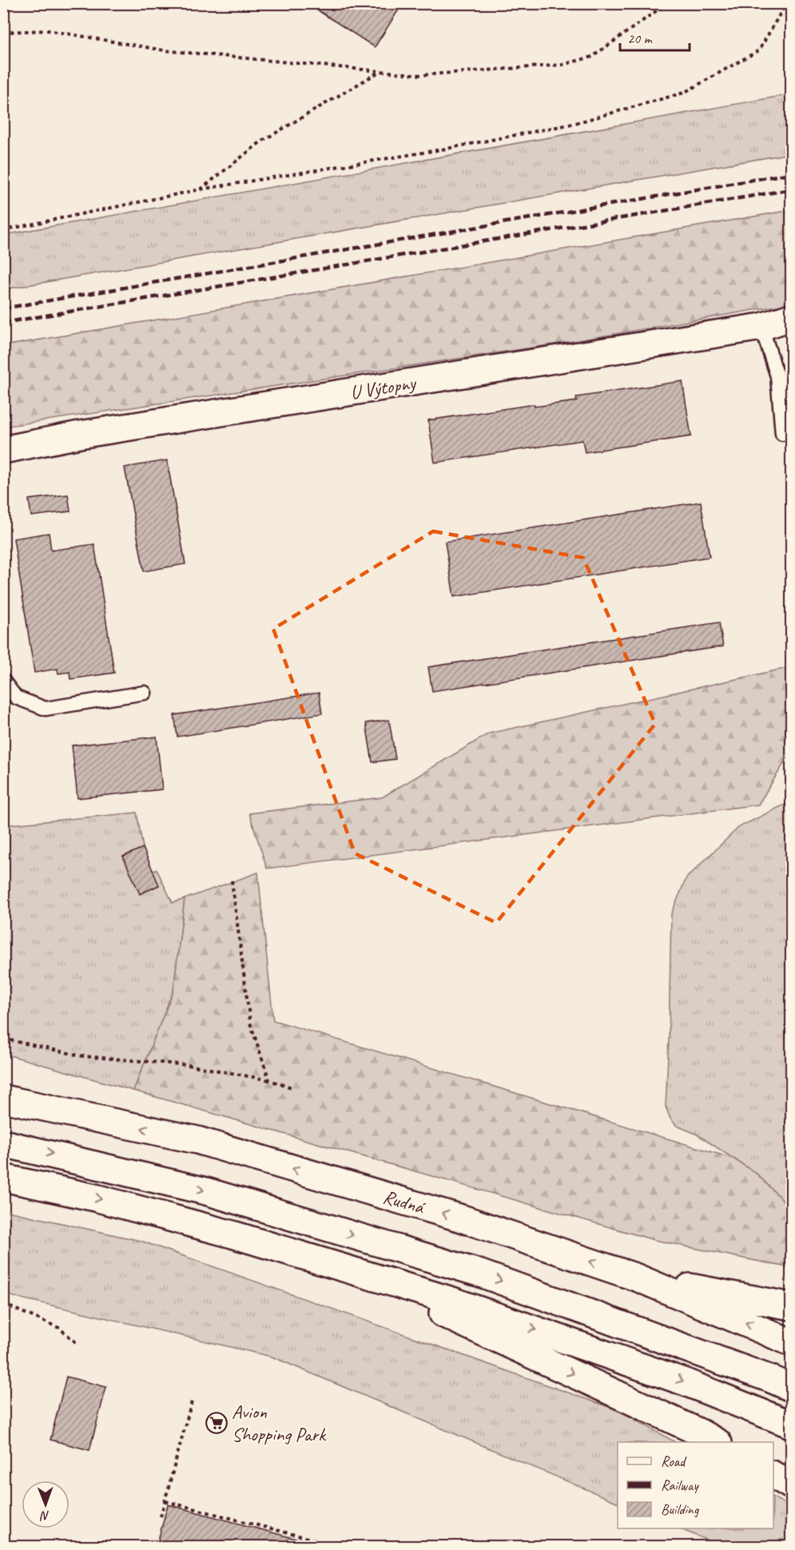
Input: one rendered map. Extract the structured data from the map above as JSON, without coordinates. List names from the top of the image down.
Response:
{
  "streets": {
    "main road": ["U Výtopny", "Rudná"]
  },
  "places": {
    "supermarket": ["Avion Shopping Park"]
  },
  "legend": ["Road", "Railway", "Building"],
  "scale_bar": "20 m",
  "north": "bottom"
}
